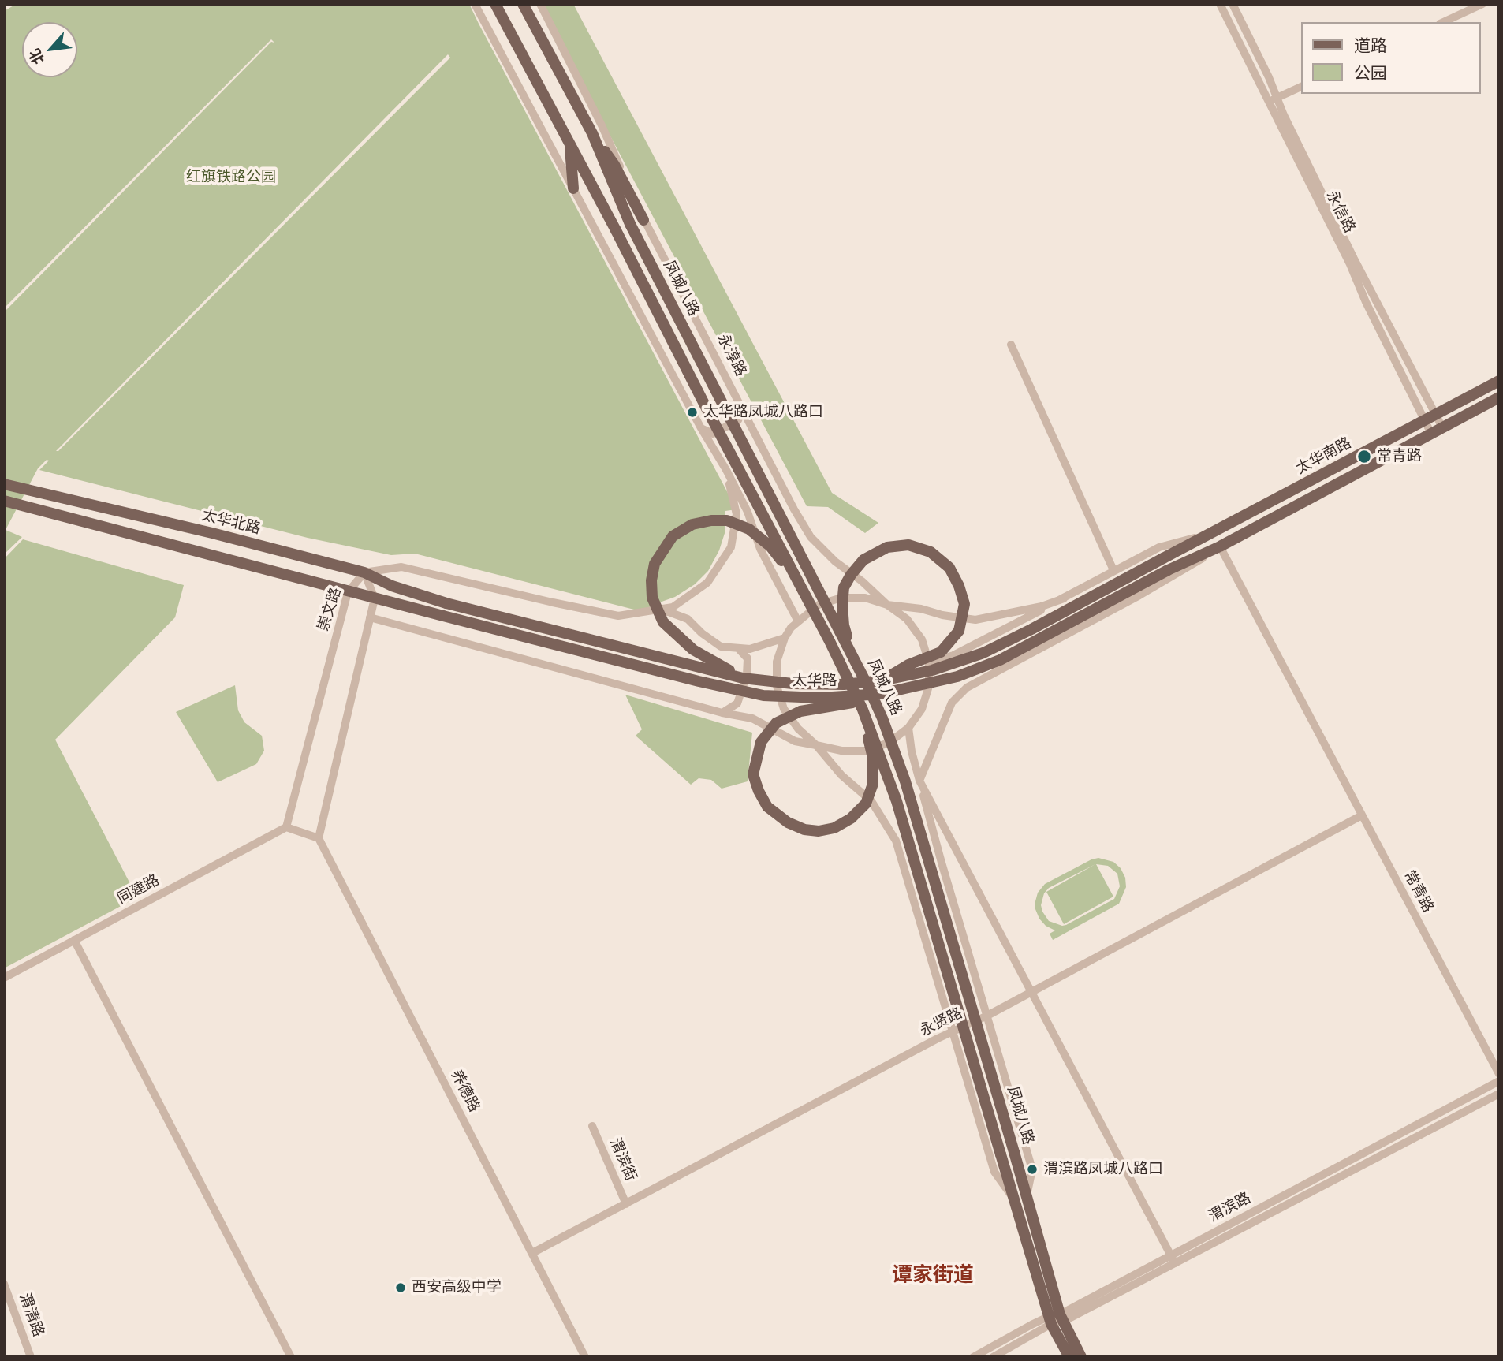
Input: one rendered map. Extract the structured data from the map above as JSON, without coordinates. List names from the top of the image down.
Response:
{
  "streets": {
    "main road": [
      "凤城八路",
      "太华南路",
      "太华北路",
      "太华路"
    ],
    "street": [
      "永信路",
      "永淳路",
      "崇文路",
      "同建路",
      "常青路",
      "永贤路",
      "养德路",
      "渭滨街",
      "渭滨路",
      "渭清路"
    ]
  },
  "crossings": [
    ["永信路", "太华南路"],
    ["凤城八路", "永淳路"],
    ["凤城八路", "永贤路"],
    ["凤城八路", "渭滨路"],
    ["太华南路", "太华路"],
    ["太华南路", "常青路"],
    ["太华北路", "崇文路"],
    ["太华北路", "太华路"],
    ["崇文路", "同建路"],
    ["常青路", "永贤路"],
    ["永贤路", "养德路"],
    ["永贤路", "渭滨街"]
  ],
  "districts": ["谭家街道"],
  "parks": ["红旗铁路公园"],
  "places": [
    "太华路凤城八路口",
    "常青路",
    "渭滨路凤城八路口",
    "西安高级中学"
  ],
  "legend": ["道路", "公园"],
  "north": "bottom left"
}
